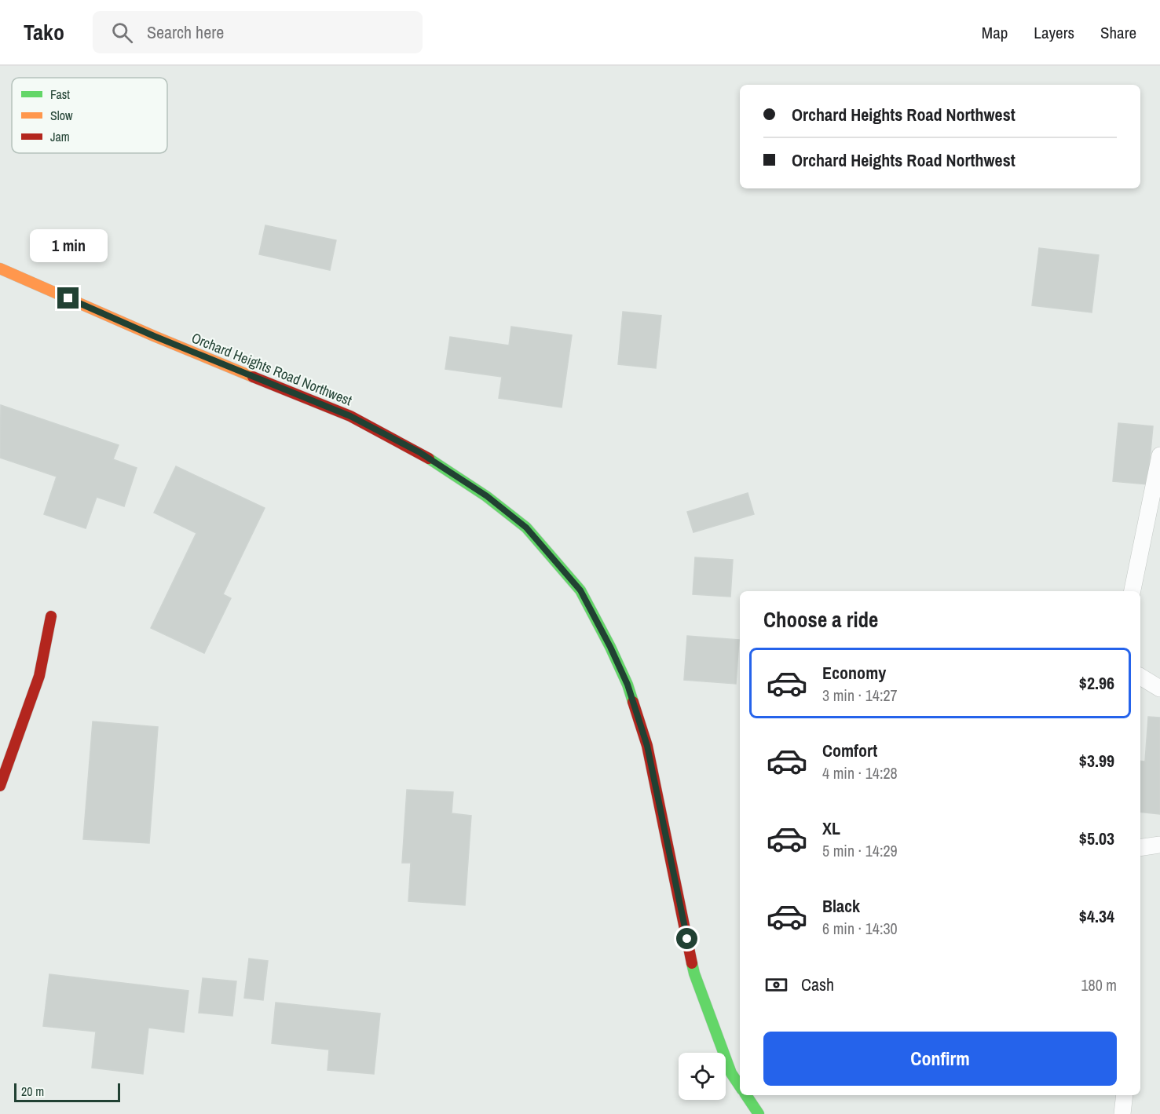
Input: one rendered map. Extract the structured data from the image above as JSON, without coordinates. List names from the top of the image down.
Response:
{
  "streets": {
    "street": ["Orchard Heights Road Northwest"]
  },
  "legend": ["Fast", "Slow", "Jam"],
  "scale_bar": "20 m",
  "page": {
    "header": "Tako",
    "search": "Search here",
    "nav": ["Map", "Layers", "Share"],
    "banner": ["Orchard Heights Road Northwest", "Orchard Heights Road Northwest"],
    "bubble": "1 min",
    "heading": "Choose a ride",
    "list": [
      {
        "name": "Economy",
        "note": "3 min · 14:27",
        "value": "$2.96"
      },
      {
        "name": "Comfort",
        "note": "4 min · 14:28",
        "value": "$3.99"
      },
      {
        "name": "XL",
        "note": "5 min · 14:29",
        "value": "$5.03"
      },
      {
        "name": "Black",
        "note": "6 min · 14:30",
        "value": "$4.34"
      }
    ],
    "pay": ["Cash", "180 m"],
    "buttons": "Confirm",
    "scale": "20 m"
  }
}
